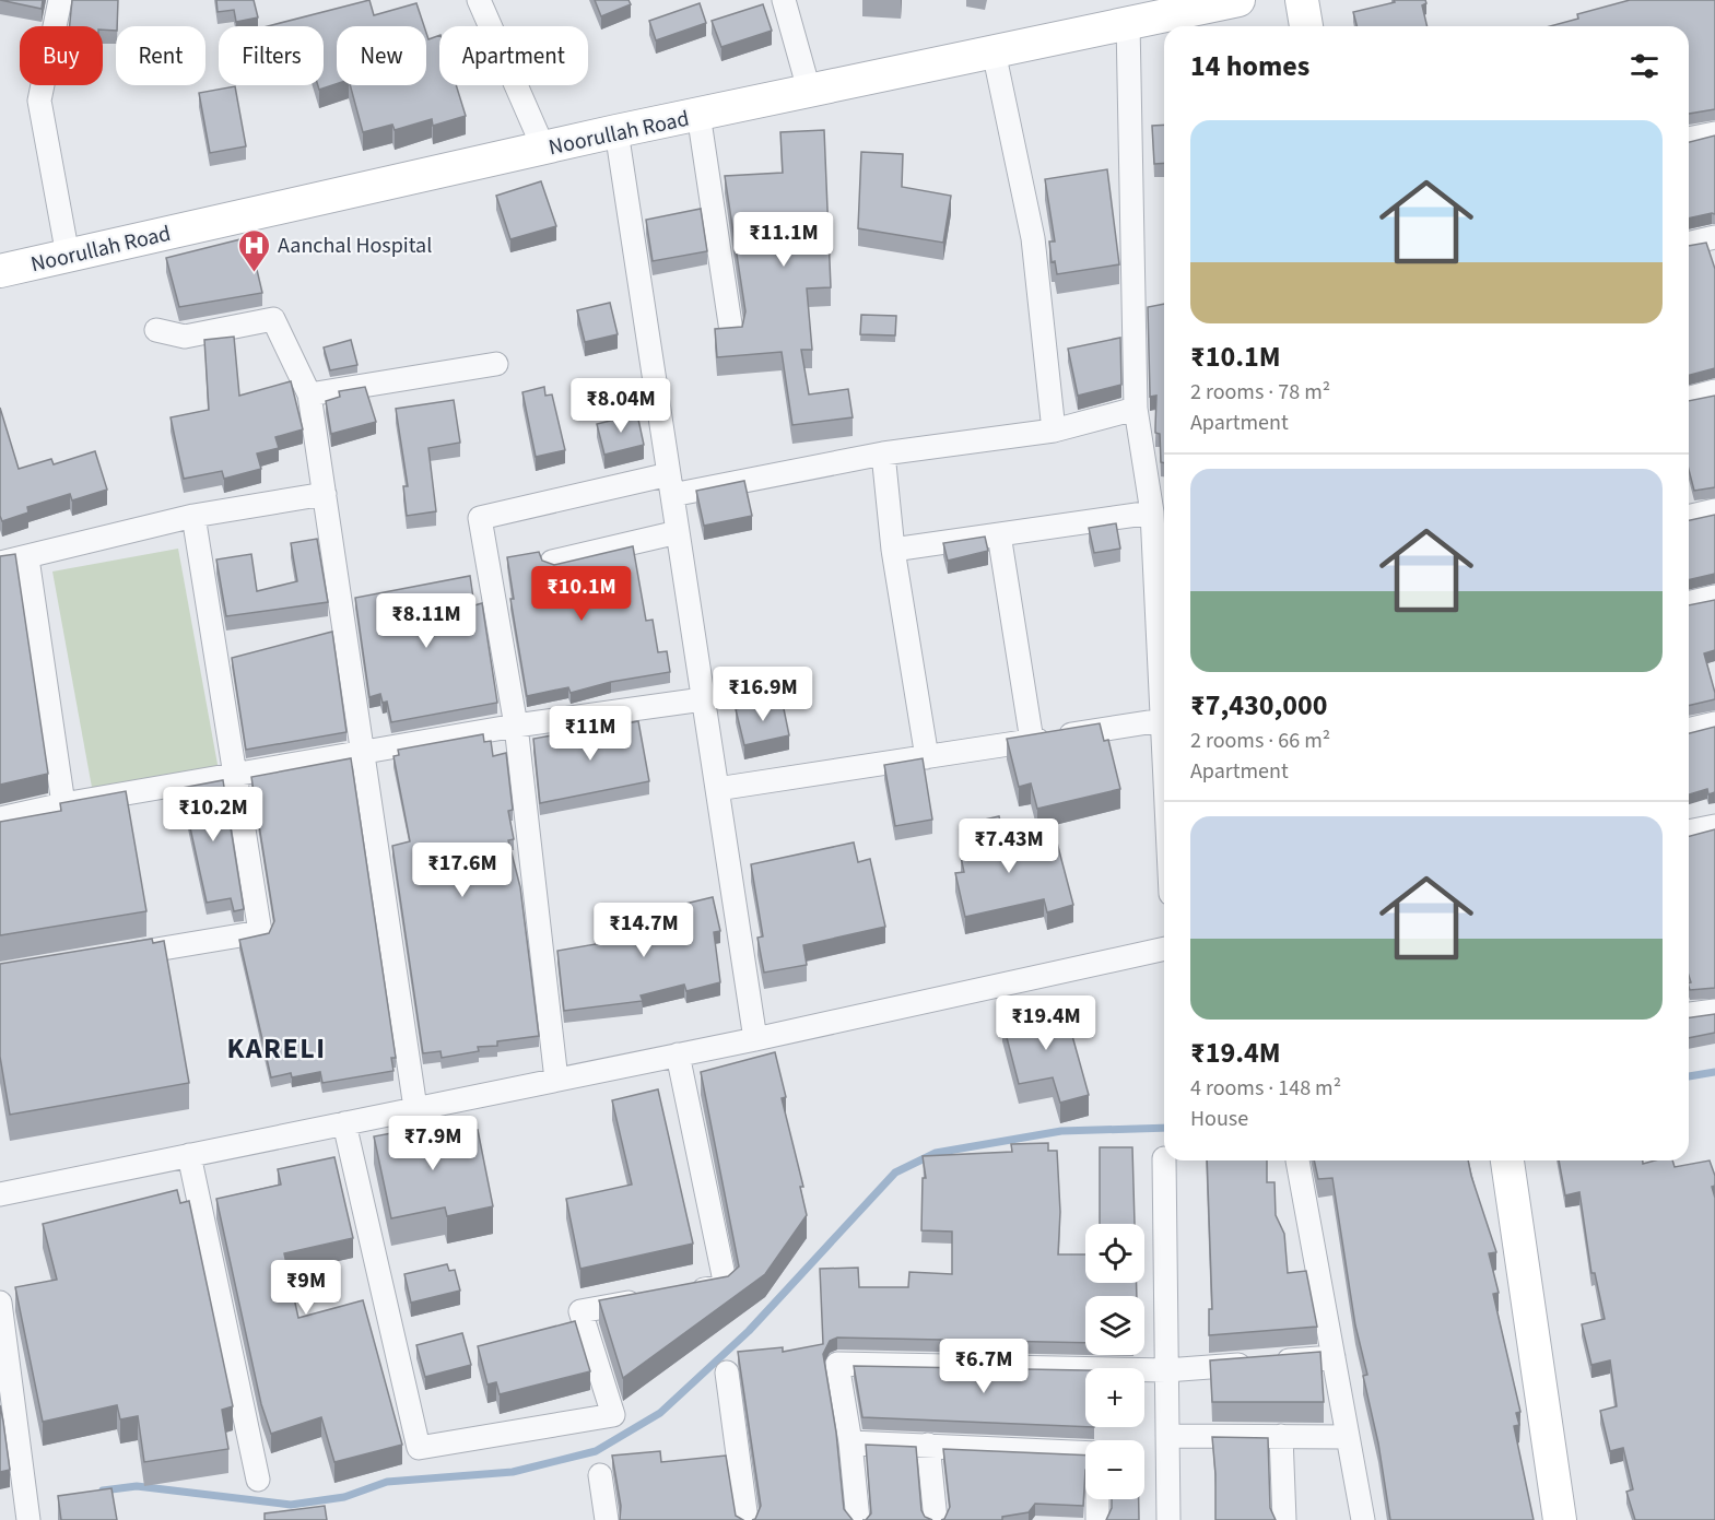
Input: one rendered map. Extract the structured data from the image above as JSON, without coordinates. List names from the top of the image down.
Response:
{
  "streets": {
    "main road": ["Noorullah Road"]
  },
  "districts": ["KARELI"],
  "places": {
    "hospital": ["Aanchal Hospital"]
  },
  "page": {
    "chip": [
      "Buy",
      "Rent",
      "Filters",
      "New",
      "Apartment"
    ],
    "heading": "14 homes",
    "list": [
      {
        "name": "₹10.1M",
        "note": "2 rooms · 78 m² · Apartment"
      },
      {
        "name": "₹7,430,000",
        "note": "2 rooms · 66 m² · Apartment"
      },
      {
        "name": "₹19.4M",
        "note": "4 rooms · 148 m² · House"
      }
    ],
    "price": [
      "₹11.1M",
      "₹8.04M",
      "₹10.1M",
      "₹8.11M",
      "₹16.9M",
      "₹11M",
      "₹10.2M",
      "₹7.43M",
      "₹17.6M",
      "₹14.7M",
      "₹19.4M",
      "₹7.9M",
      "₹9M",
      "₹6.7M"
    ],
    "map_buttons": ["+", "−"]
  }
}
